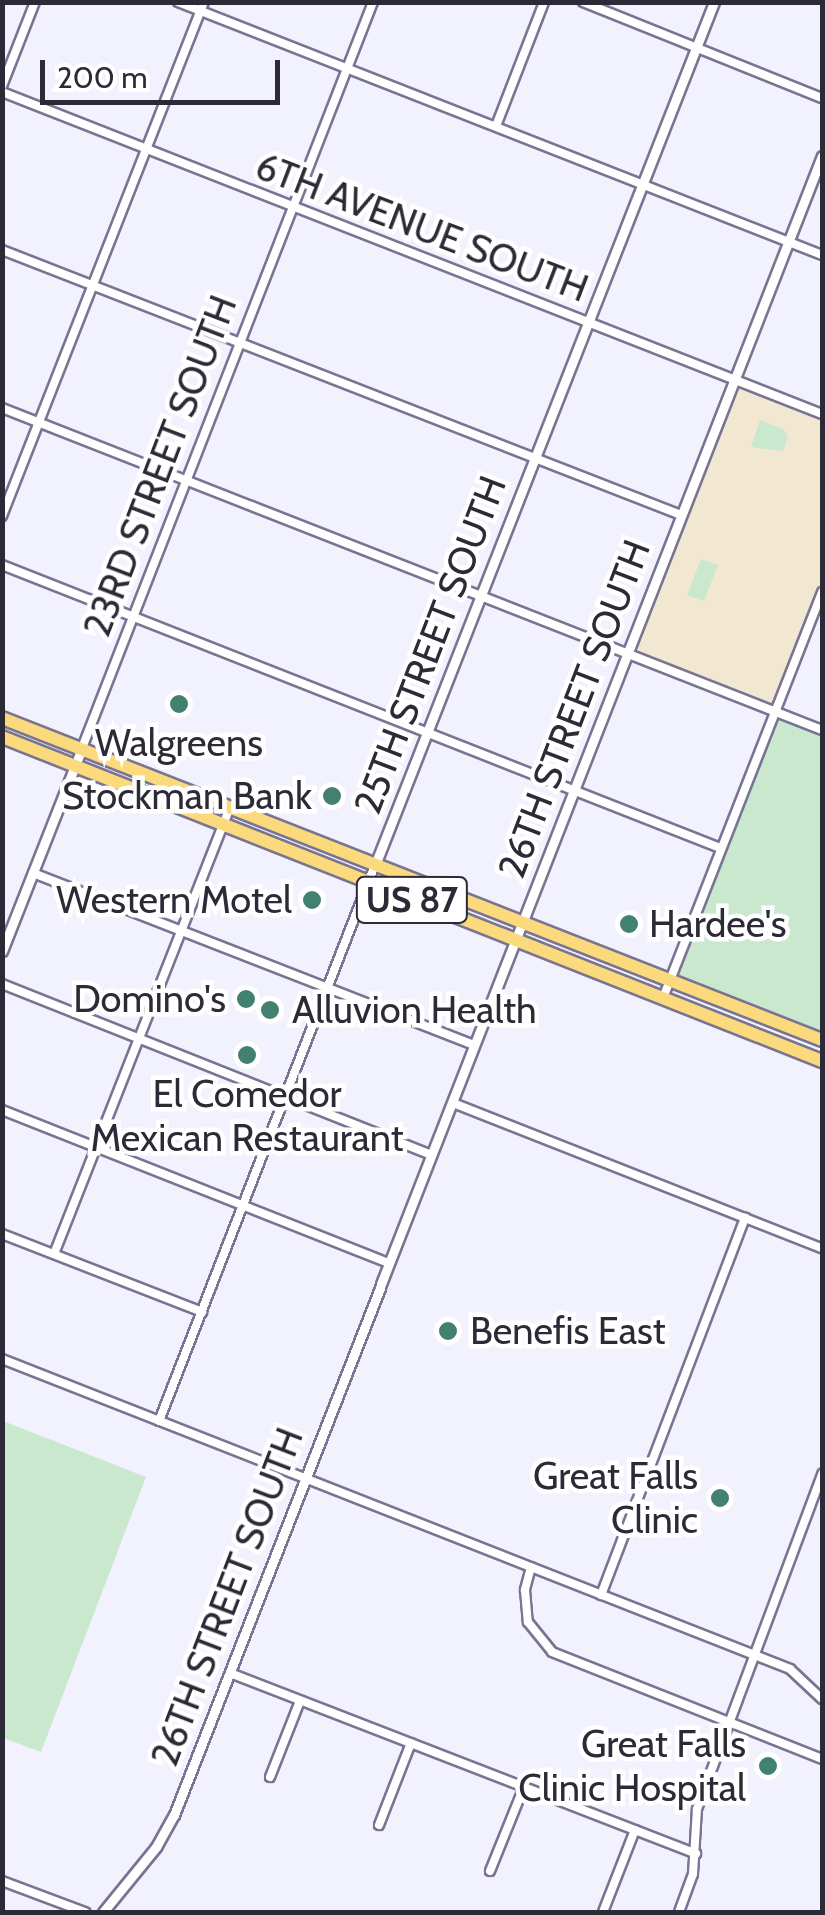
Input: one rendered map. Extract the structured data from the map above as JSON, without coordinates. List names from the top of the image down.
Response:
{
  "streets": {
    "highway": ["US 87"],
    "street": [
      "6TH AVENUE SOUTH",
      "23RD STREET SOUTH",
      "25TH STREET SOUTH",
      "26TH STREET SOUTH"
    ]
  },
  "crossings": [
    ["6TH AVENUE SOUTH", "23RD STREET SOUTH"],
    ["6TH AVENUE SOUTH", "25TH STREET SOUTH"],
    ["6TH AVENUE SOUTH", "26TH STREET SOUTH"],
    ["23RD STREET SOUTH", "US 87"],
    ["25TH STREET SOUTH", "US 87"],
    ["26TH STREET SOUTH", "US 87"]
  ],
  "places": [
    "Walgreens",
    "Stockman Bank",
    "Western Motel",
    "Hardee's",
    "Domino's",
    "Alluvion Health",
    "El Comedor Mexican Restaurant",
    "Benefis East",
    "Great Falls Clinic",
    "Great Falls Clinic Hospital"
  ],
  "scale_bar": "200 m"
}
